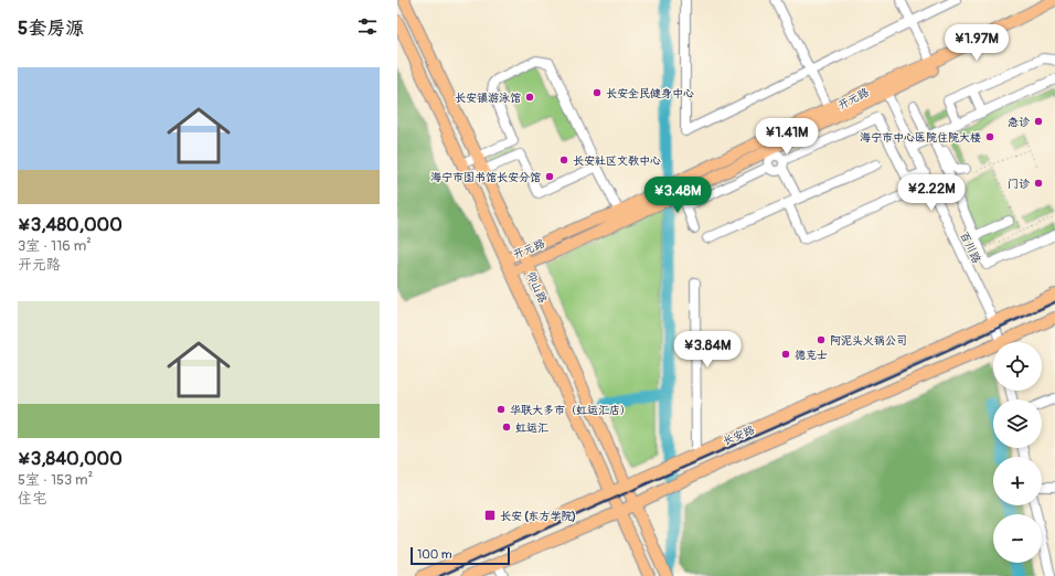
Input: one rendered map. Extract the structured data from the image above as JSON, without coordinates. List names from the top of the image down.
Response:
{
  "streets": {
    "main road": ["开元路", "仰山路", "长安路"],
    "street": ["百川路"]
  },
  "crossings": [
    ["开元路", "百川路"],
    ["开元路", "仰山路"],
    ["百川路", "长安路"],
    ["仰山路", "长安路"]
  ],
  "places": {
    "other": [
      "长安全民健身中心",
      "长安镇游泳馆",
      "急诊",
      "海宁市中心医院住院大楼",
      "长安社区文教中心",
      "海宁市图书馆长安分馆",
      "门诊",
      "阿泥头火锅公司",
      "德克士",
      "华联大多市（虹运汇店）",
      "虹运汇"
    ],
    "transit": ["长安 (东方学院)"]
  },
  "scale_bar": "100 m",
  "page": {
    "heading": "5套房源",
    "price": [
      "¥1.97M",
      "¥1.41M",
      "¥2.22M",
      "¥3.48M",
      "¥3.84M"
    ],
    "list": [
      {
        "name": "¥3,480,000",
        "note": "3室 · 116 m² · 开元路"
      },
      {
        "name": "¥3,840,000",
        "note": "5室 · 153 m² · 住宅"
      }
    ],
    "map_buttons": ["+", "−"],
    "scale": "100 m"
  }
}
